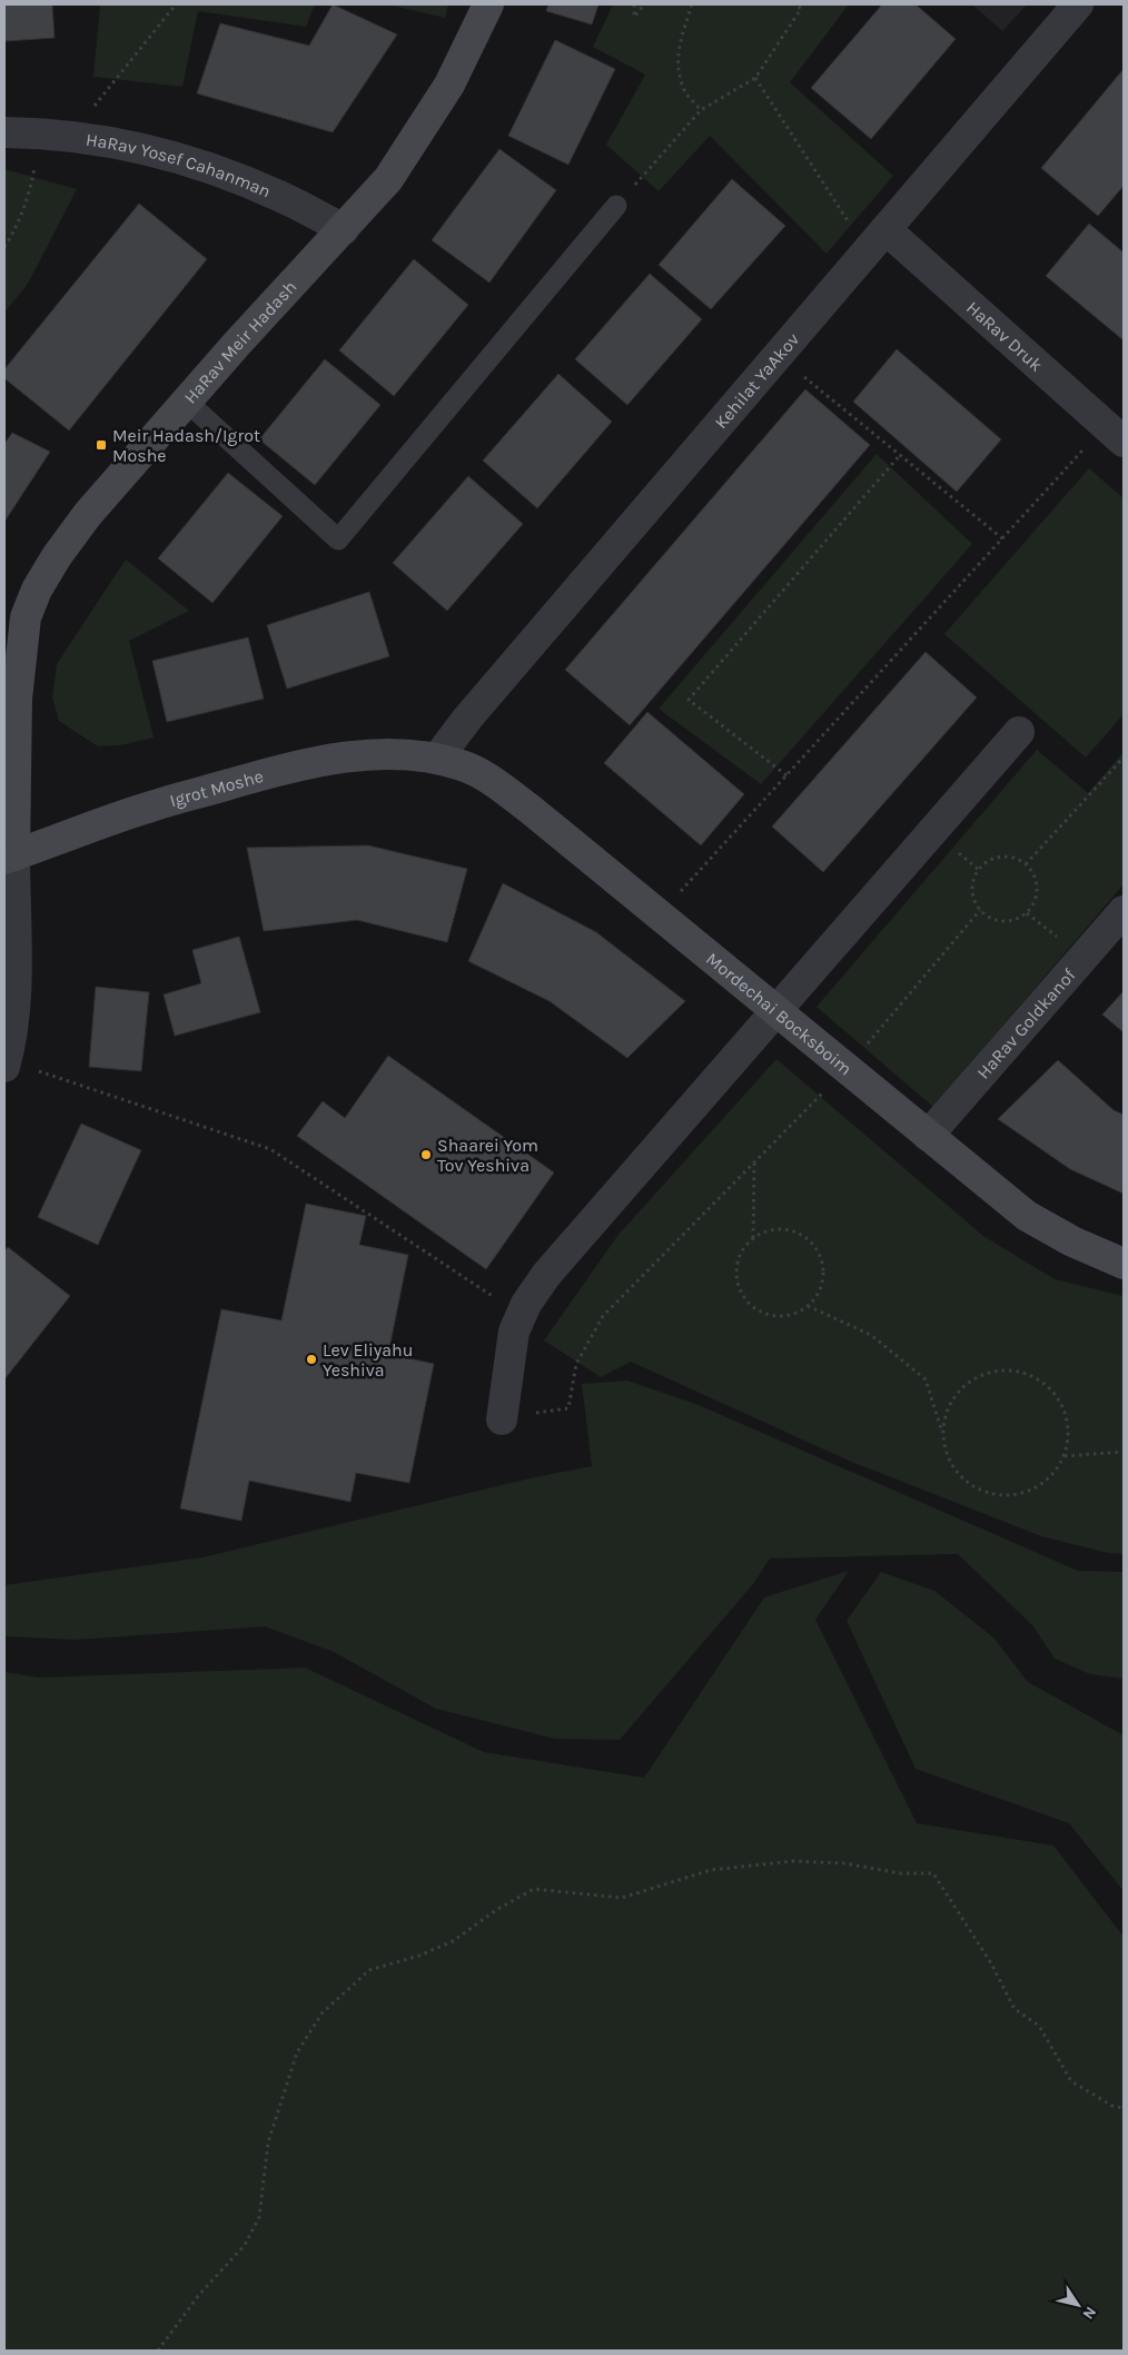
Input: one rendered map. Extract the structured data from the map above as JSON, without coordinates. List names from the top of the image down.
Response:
{
  "streets": {
    "street": [
      "HaRav Yosef Cahanman",
      "HaRav Druk",
      "HaRav Meir Hadash",
      "Kehilat YaAkov",
      "Igrot Moshe",
      "Mordechai Bocksboim",
      "HaRav Goldkanof"
    ]
  },
  "crossings": [
    ["HaRav Yosef Cahanman", "HaRav Meir Hadash"],
    ["HaRav Druk", "Kehilat YaAkov"],
    ["HaRav Meir Hadash", "Igrot Moshe"],
    ["Kehilat YaAkov", "Igrot Moshe"],
    ["Kehilat YaAkov", "Mordechai Bocksboim"],
    ["Igrot Moshe", "Mordechai Bocksboim"],
    ["Mordechai Bocksboim", "HaRav Goldkanof"]
  ],
  "places": {
    "transit": ["Meir Hadash/Igrot Moshe"],
    "other": ["Shaarei Yom Tov Yeshiva", "Lev Eliyahu Yeshiva"]
  },
  "north": "bottom right"
}
